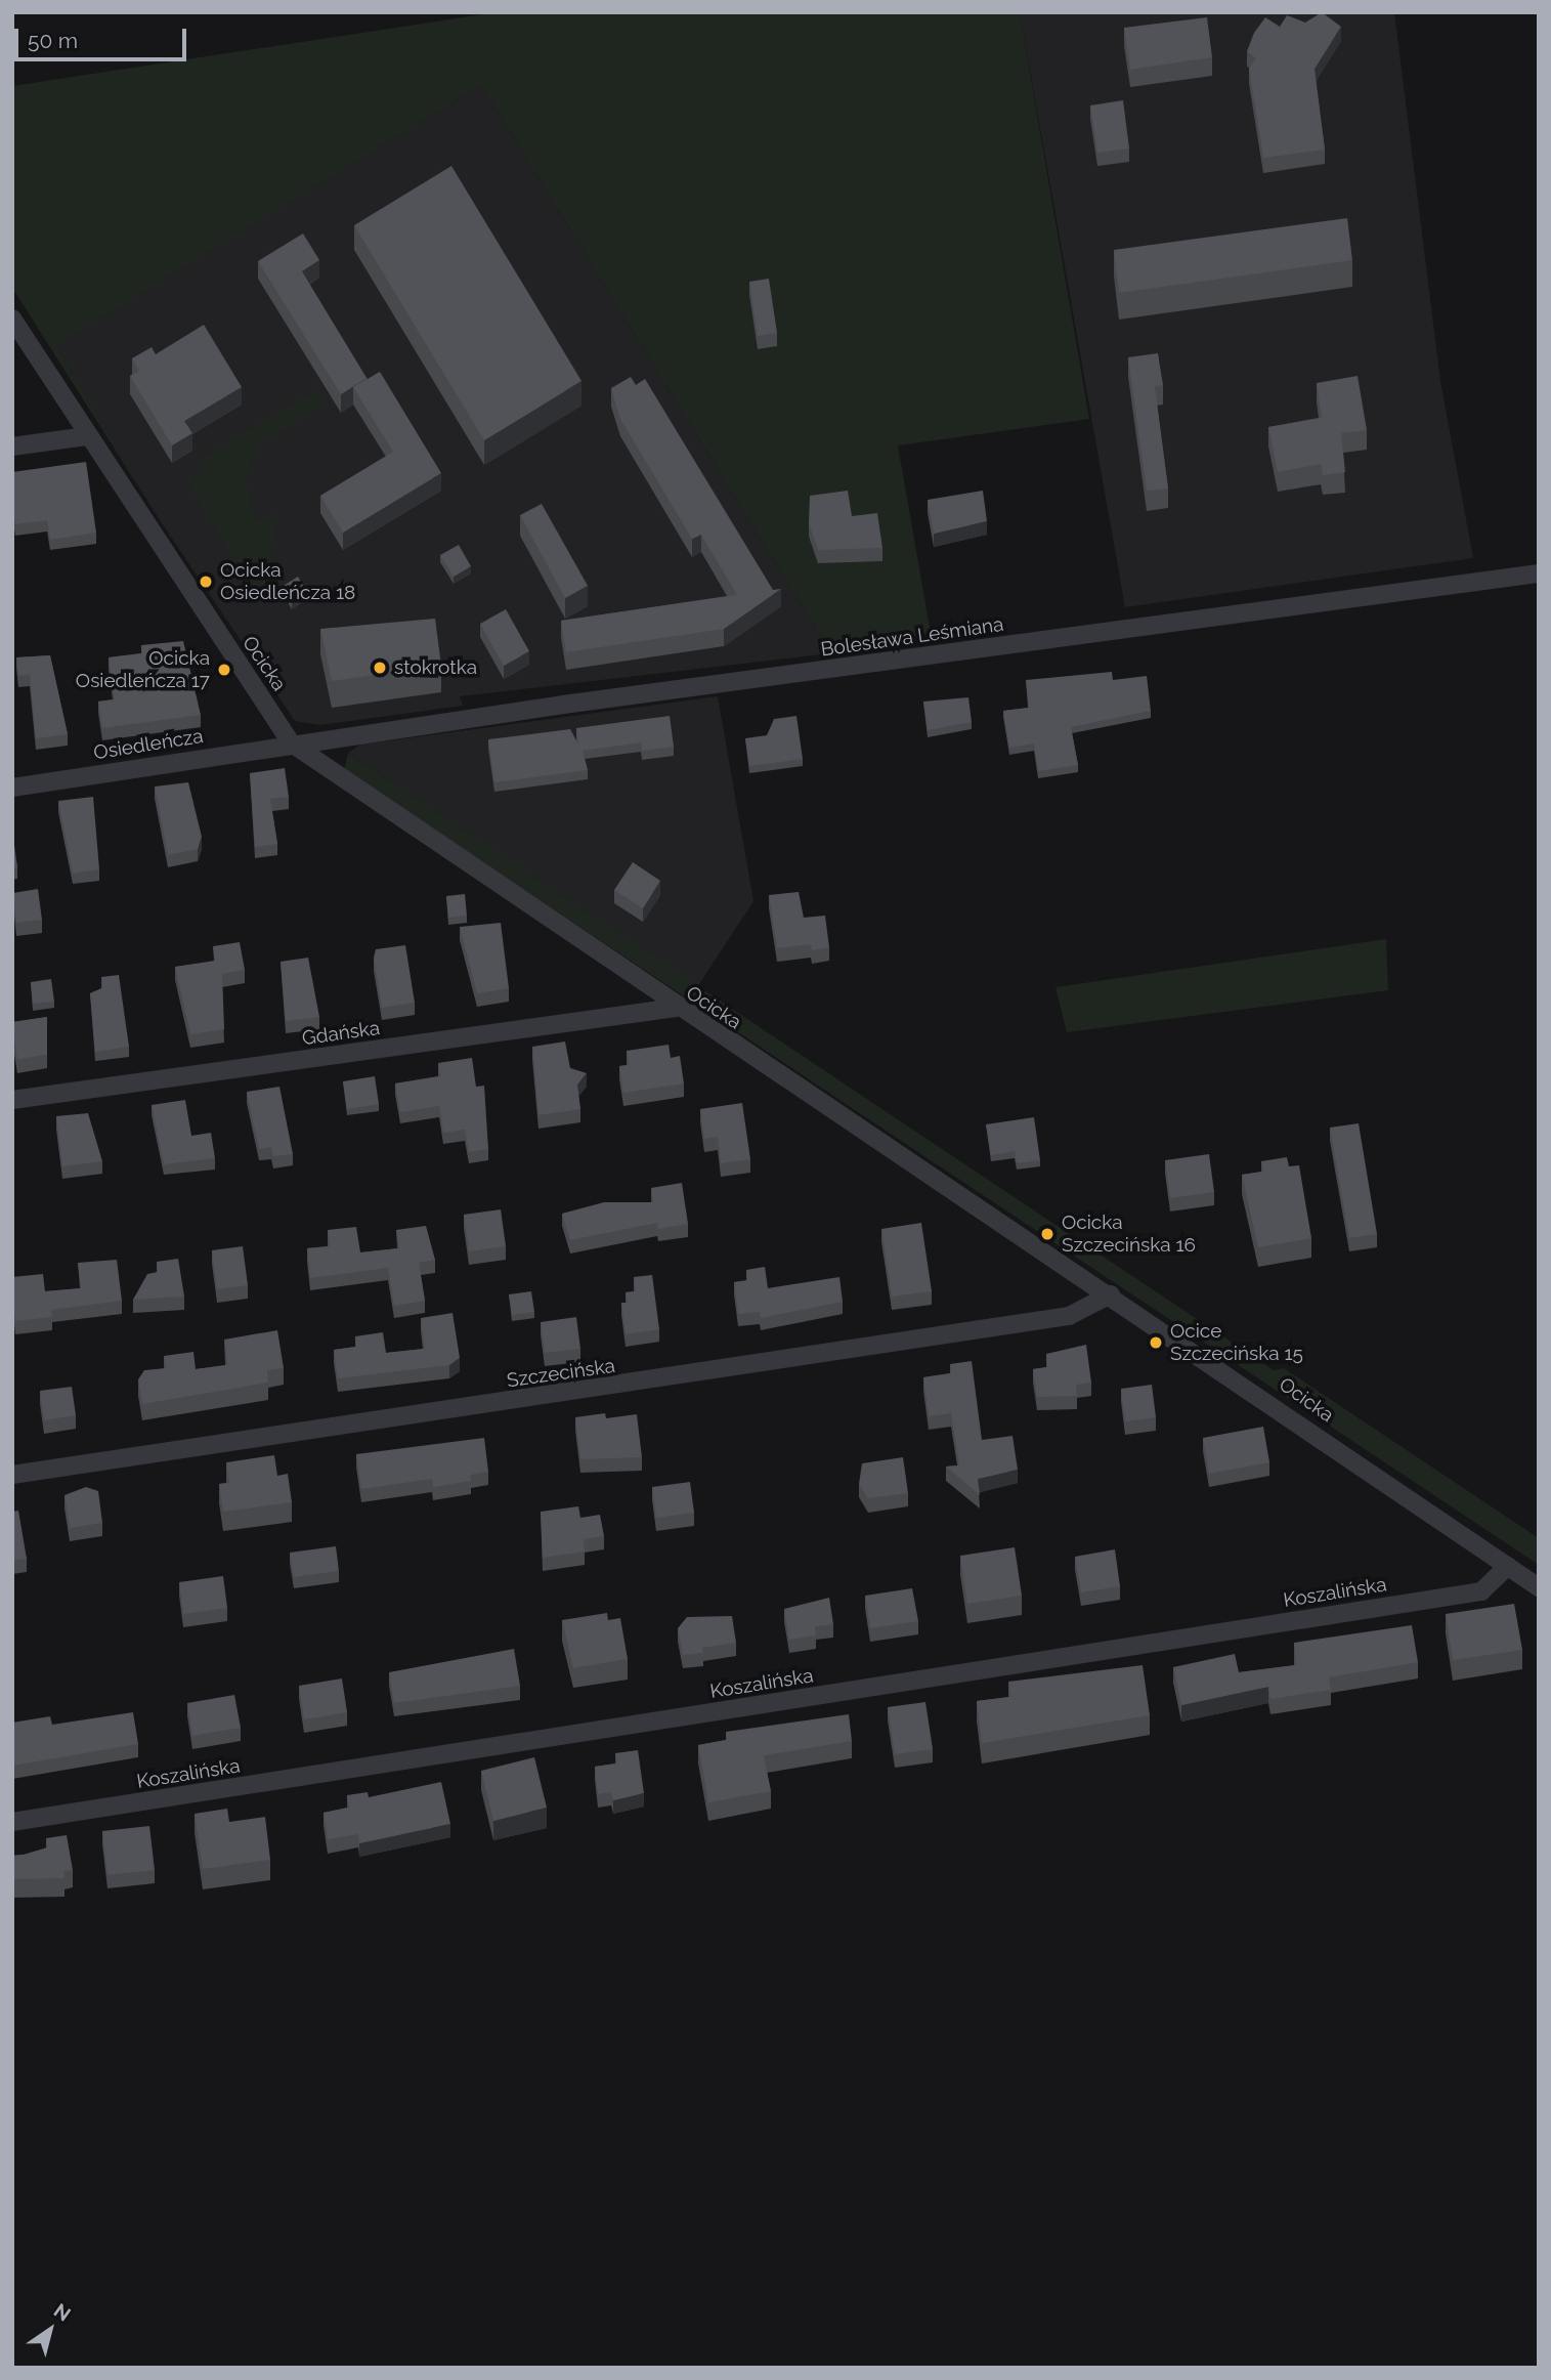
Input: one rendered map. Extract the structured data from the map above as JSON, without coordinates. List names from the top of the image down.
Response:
{
  "streets": {
    "street": [
      "Bolesława Leśmiana",
      "Ocicka",
      "Osiedleńcza",
      "Gdańska",
      "Szczecińska",
      "Koszalińska"
    ]
  },
  "crossings": [
    ["Bolesława Leśmiana", "Ocicka"],
    ["Bolesława Leśmiana", "Osiedleńcza"],
    ["Ocicka", "Osiedleńcza"],
    ["Ocicka", "Gdańska"],
    ["Ocicka", "Szczecińska"],
    ["Ocicka", "Koszalińska"]
  ],
  "places": [
    "Ocicka Osiedleńcza 18",
    "stokrotka",
    "Ocicka Osiedleńcza 17",
    "Ocicka Szczecińska 16",
    "Ocice Szczecińska 15"
  ],
  "scale_bar": "50 m",
  "north": "top right"
}
